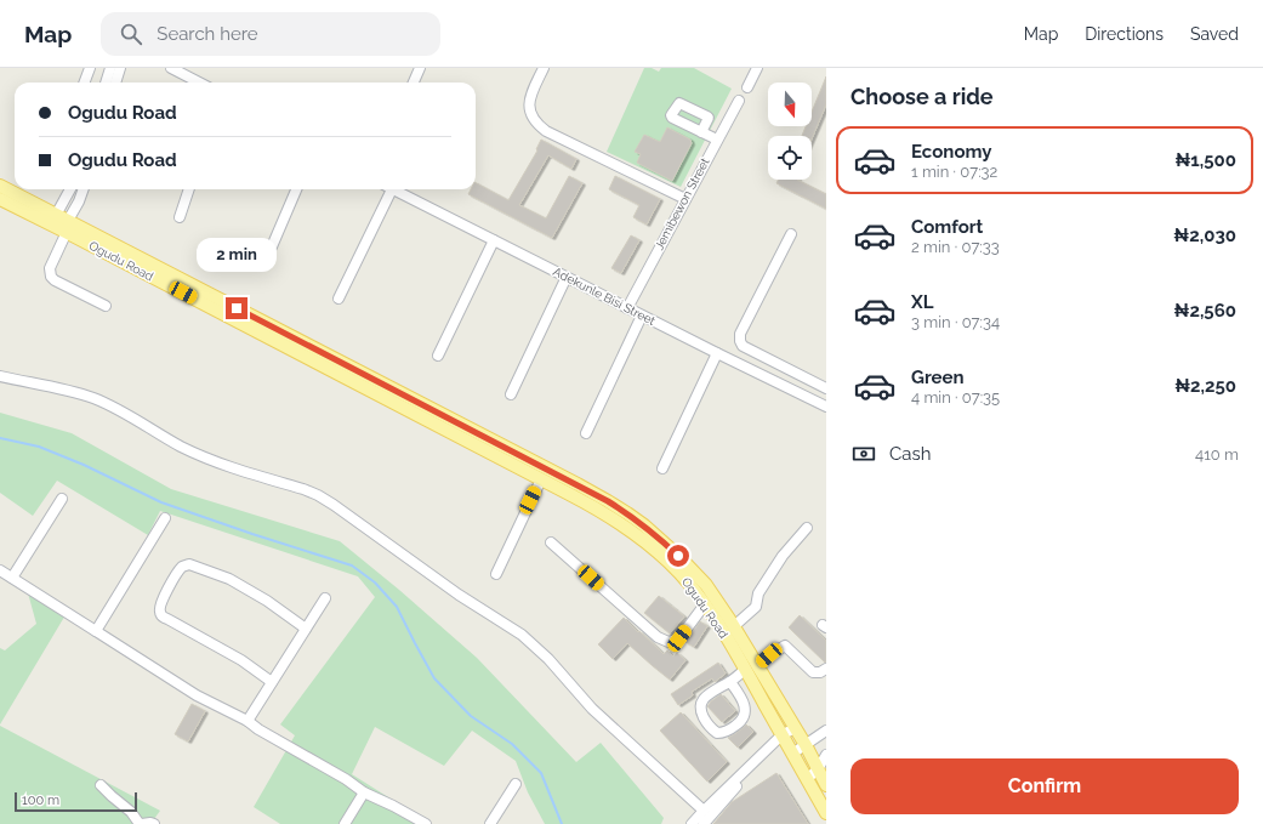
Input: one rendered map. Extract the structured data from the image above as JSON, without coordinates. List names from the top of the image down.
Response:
{
  "streets": {
    "main road": ["Ogudu Road"],
    "street": ["Jemibewon Street", "Adekunle Bisi Street"]
  },
  "crossings": [
    ["Jemibewon Street", "Adekunle Bisi Street"]
  ],
  "scale_bar": "100 m",
  "north": "bottom",
  "page": {
    "header": "Map",
    "search": "Search here",
    "nav": ["Map", "Directions", "Saved"],
    "heading": "Choose a ride",
    "banner": ["Ogudu Road", "Ogudu Road"],
    "list": [
      {
        "name": "Economy",
        "note": "1 min · 07:32",
        "value": "₦1,500"
      },
      {
        "name": "Comfort",
        "note": "2 min · 07:33",
        "value": "₦2,030"
      },
      {
        "name": "XL",
        "note": "3 min · 07:34",
        "value": "₦2,560"
      },
      {
        "name": "Green",
        "note": "4 min · 07:35",
        "value": "₦2,250"
      }
    ],
    "bubble": "2 min",
    "pay": ["Cash", "410 m"],
    "buttons": "Confirm",
    "scale": "100 m"
  }
}
